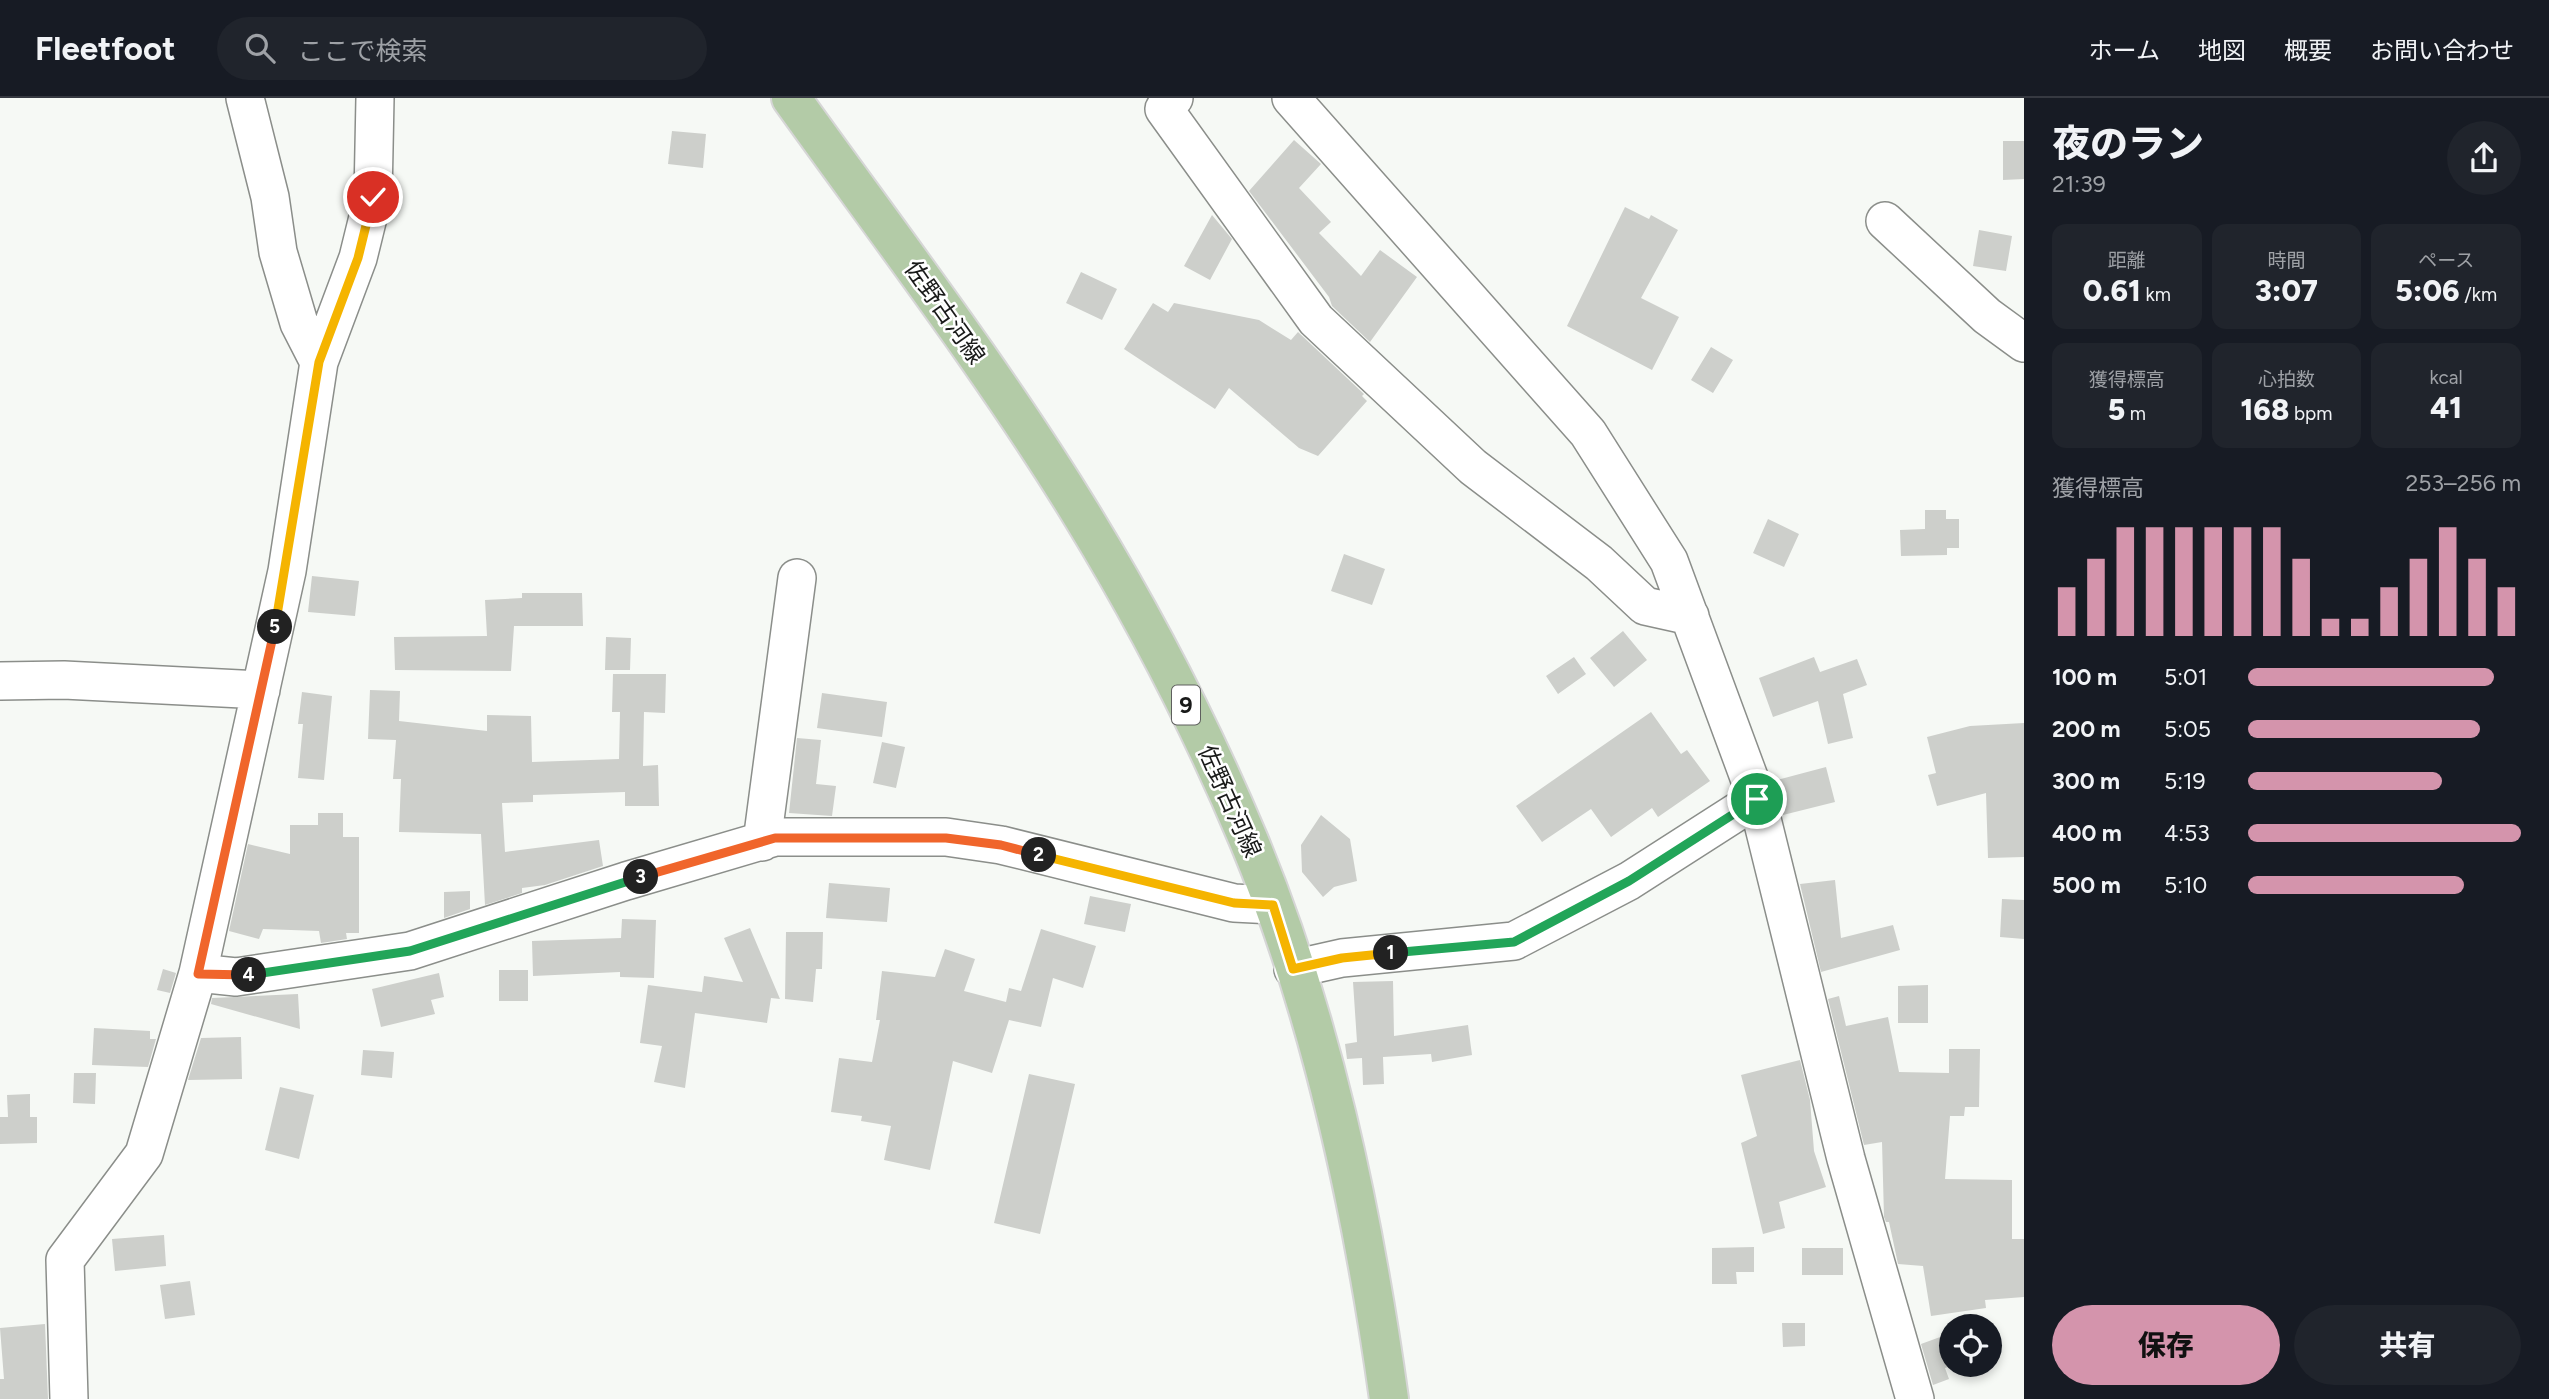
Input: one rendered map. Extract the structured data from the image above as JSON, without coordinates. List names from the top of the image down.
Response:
{
  "streets": {
    "main road": ["佐野古河線", "9"]
  },
  "page": {
    "header": "Fleetfoot",
    "search": "ここで検索",
    "nav": [
      "ホーム",
      "地図",
      "概要",
      "お問い合わせ"
    ],
    "heading": ["夜のラン", "21:39"],
    "stats": [
      ["距離", "0.61 km"],
      ["時間", "3:07"],
      ["ペース", "5:06 /km"],
      ["獲得標高", "5 m"],
      ["心拍数", "168 bpm"],
      ["kcal", "41"]
    ],
    "chart": ["獲得標高", "253–256 m"],
    "pins": [
      "5",
      "2",
      "3",
      "1",
      "4"
    ],
    "list": [
      {
        "name": "100 m",
        "note": "5:01"
      },
      {
        "name": "200 m",
        "note": "5:05"
      },
      {
        "name": "300 m",
        "note": "5:19"
      },
      {
        "name": "400 m",
        "note": "4:53"
      },
      {
        "name": "500 m",
        "note": "5:10"
      }
    ],
    "buttons": ["保存", "共有"]
  }
}
